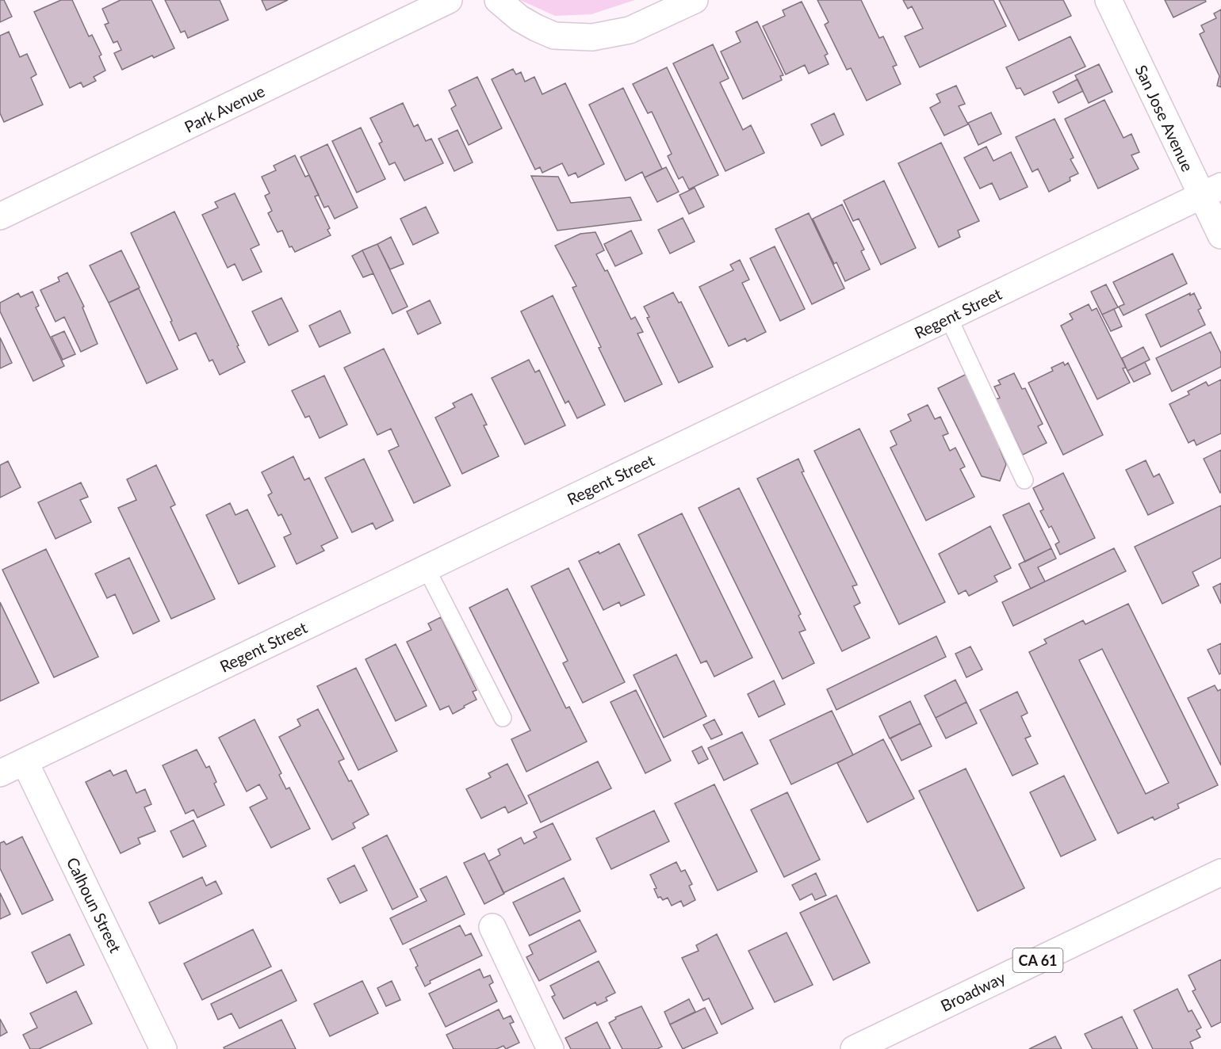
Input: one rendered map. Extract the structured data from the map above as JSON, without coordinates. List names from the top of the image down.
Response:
{
  "streets": {
    "street": [
      "Park Avenue",
      "San Jose Avenue",
      "Regent Street",
      "Calhoun Street",
      "CA 61",
      "Broadway"
    ]
  },
  "crossings": [
    ["San Jose Avenue", "Regent Street"],
    ["Regent Street", "Calhoun Street"]
  ]
}
